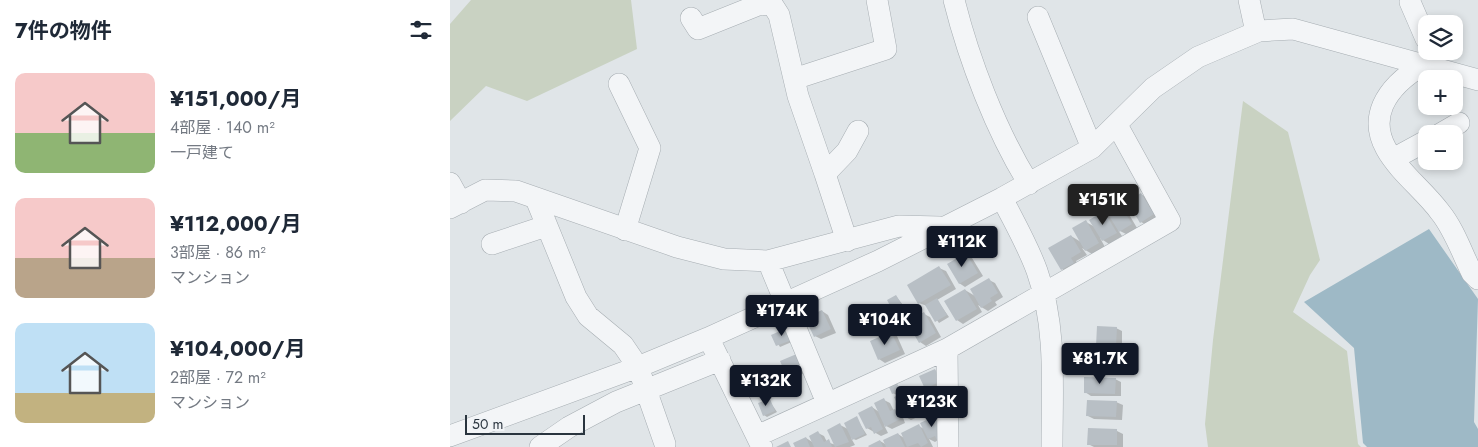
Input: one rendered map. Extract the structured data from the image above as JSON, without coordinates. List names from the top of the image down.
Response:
{
  "scale_bar": "50 m",
  "page": {
    "heading": "7件の物件",
    "map_buttons": ["+", "−"],
    "list": [
      {
        "name": "¥151,000/月",
        "note": "4部屋 · 140 m² · 一戸建て"
      },
      {
        "name": "¥112,000/月",
        "note": "3部屋 · 86 m² · マンション"
      },
      {
        "name": "¥104,000/月",
        "note": "2部屋 · 72 m² · マンション"
      }
    ],
    "price": [
      "¥151K",
      "¥112K",
      "¥174K",
      "¥104K",
      "¥81.7K",
      "¥132K",
      "¥123K"
    ],
    "scale": "50 m"
  }
}
